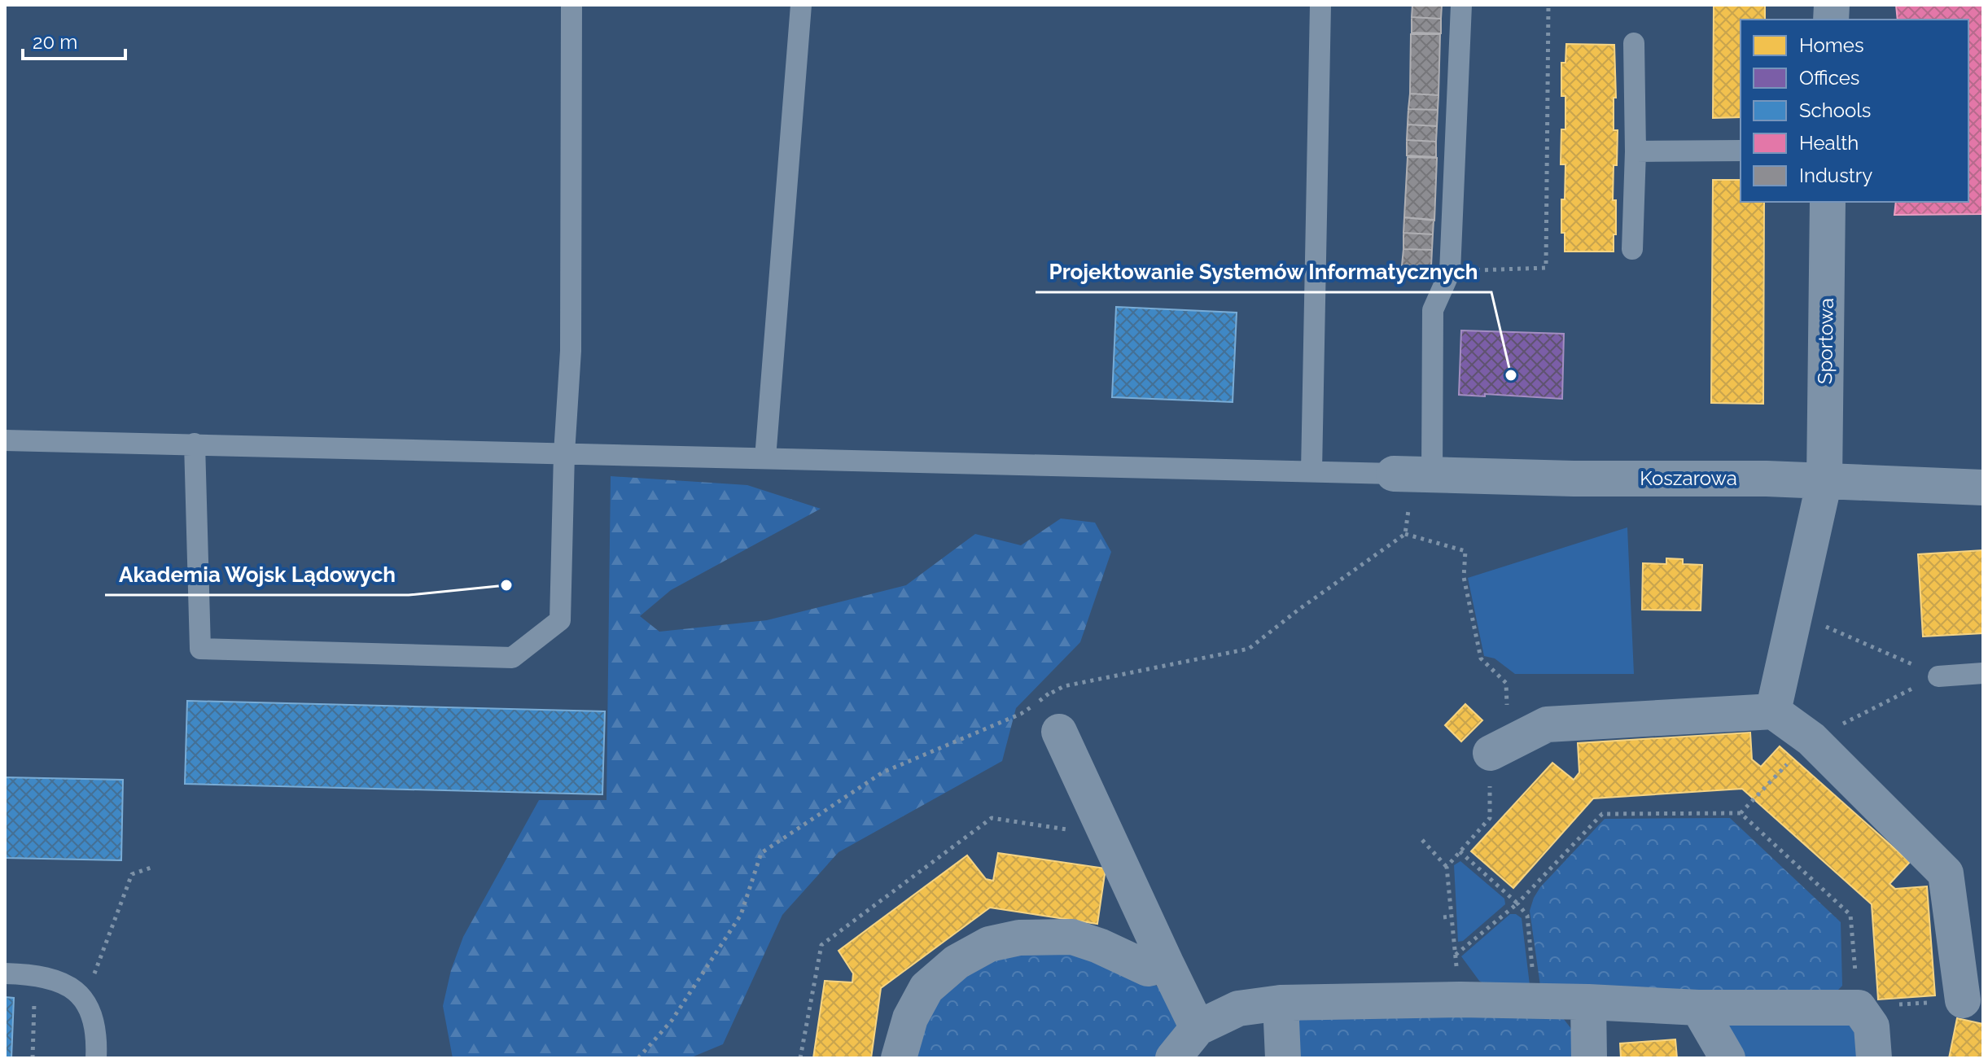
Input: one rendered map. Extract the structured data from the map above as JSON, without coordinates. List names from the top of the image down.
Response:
{
  "streets": {
    "street": ["Sportowa", "Koszarowa"]
  },
  "crossings": [
    ["Sportowa", "Koszarowa"]
  ],
  "places": ["Projektowanie Systemów Informatycznych", "Akademia Wojsk Lądowych"],
  "legend": [
    "Homes",
    "Offices",
    "Schools",
    "Health",
    "Industry"
  ],
  "scale_bar": "20 m"
}
